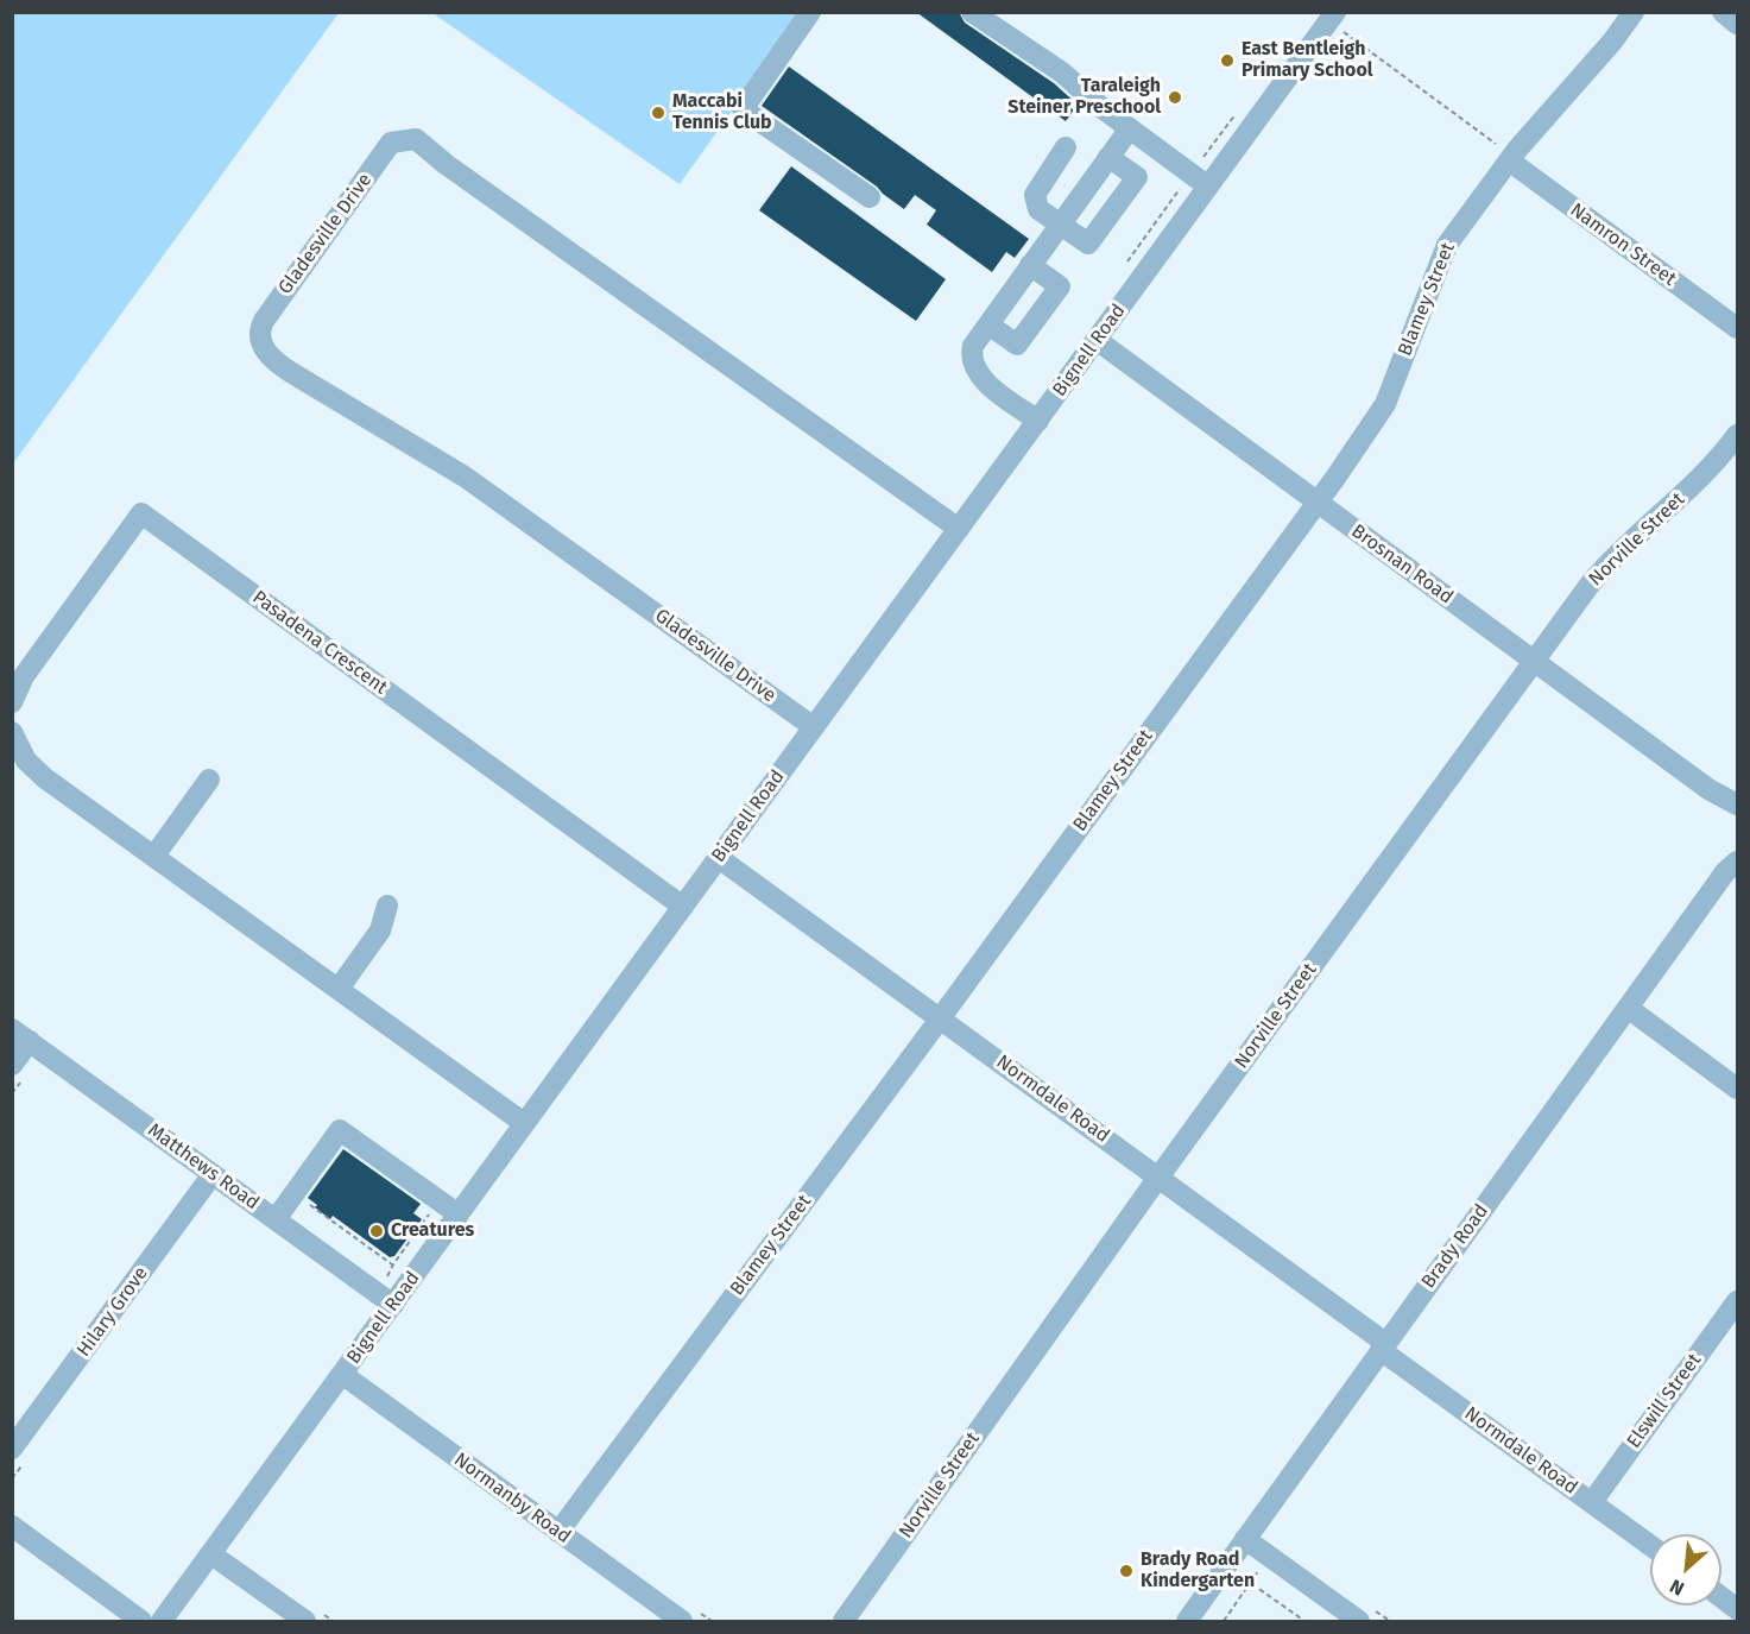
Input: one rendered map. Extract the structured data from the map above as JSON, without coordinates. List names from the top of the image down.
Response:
{
  "streets": {
    "street": [
      "Gladesville Drive",
      "Namron Street",
      "Blamey Street",
      "Bignell Road",
      "Norville Street",
      "Brosnan Road",
      "Pasadena Crescent",
      "Normdale Road",
      "Matthews Road",
      "Brady Road",
      "Hilary Grove",
      "Elswill Street",
      "Normanby Road"
    ]
  },
  "crossings": [
    ["Gladesville Drive", "Bignell Road"],
    ["Namron Street", "Blamey Street"],
    ["Blamey Street", "Brosnan Road"],
    ["Blamey Street", "Normdale Road"],
    ["Blamey Street", "Normanby Road"],
    ["Bignell Road", "Brosnan Road"],
    ["Bignell Road", "Pasadena Crescent"],
    ["Bignell Road", "Normdale Road"],
    ["Bignell Road", "Matthews Road"],
    ["Bignell Road", "Normanby Road"],
    ["Norville Street", "Brosnan Road"],
    ["Norville Street", "Normdale Road"],
    ["Normdale Road", "Brady Road"],
    ["Normdale Road", "Elswill Street"],
    ["Matthews Road", "Hilary Grove"]
  ],
  "places": [
    "East Bentleigh Primary School",
    "Taraleigh Steiner Preschool",
    "Maccabi Tennis Club",
    "Creatures",
    "Brady Road Kindergarten"
  ],
  "north": "bottom left"
}
